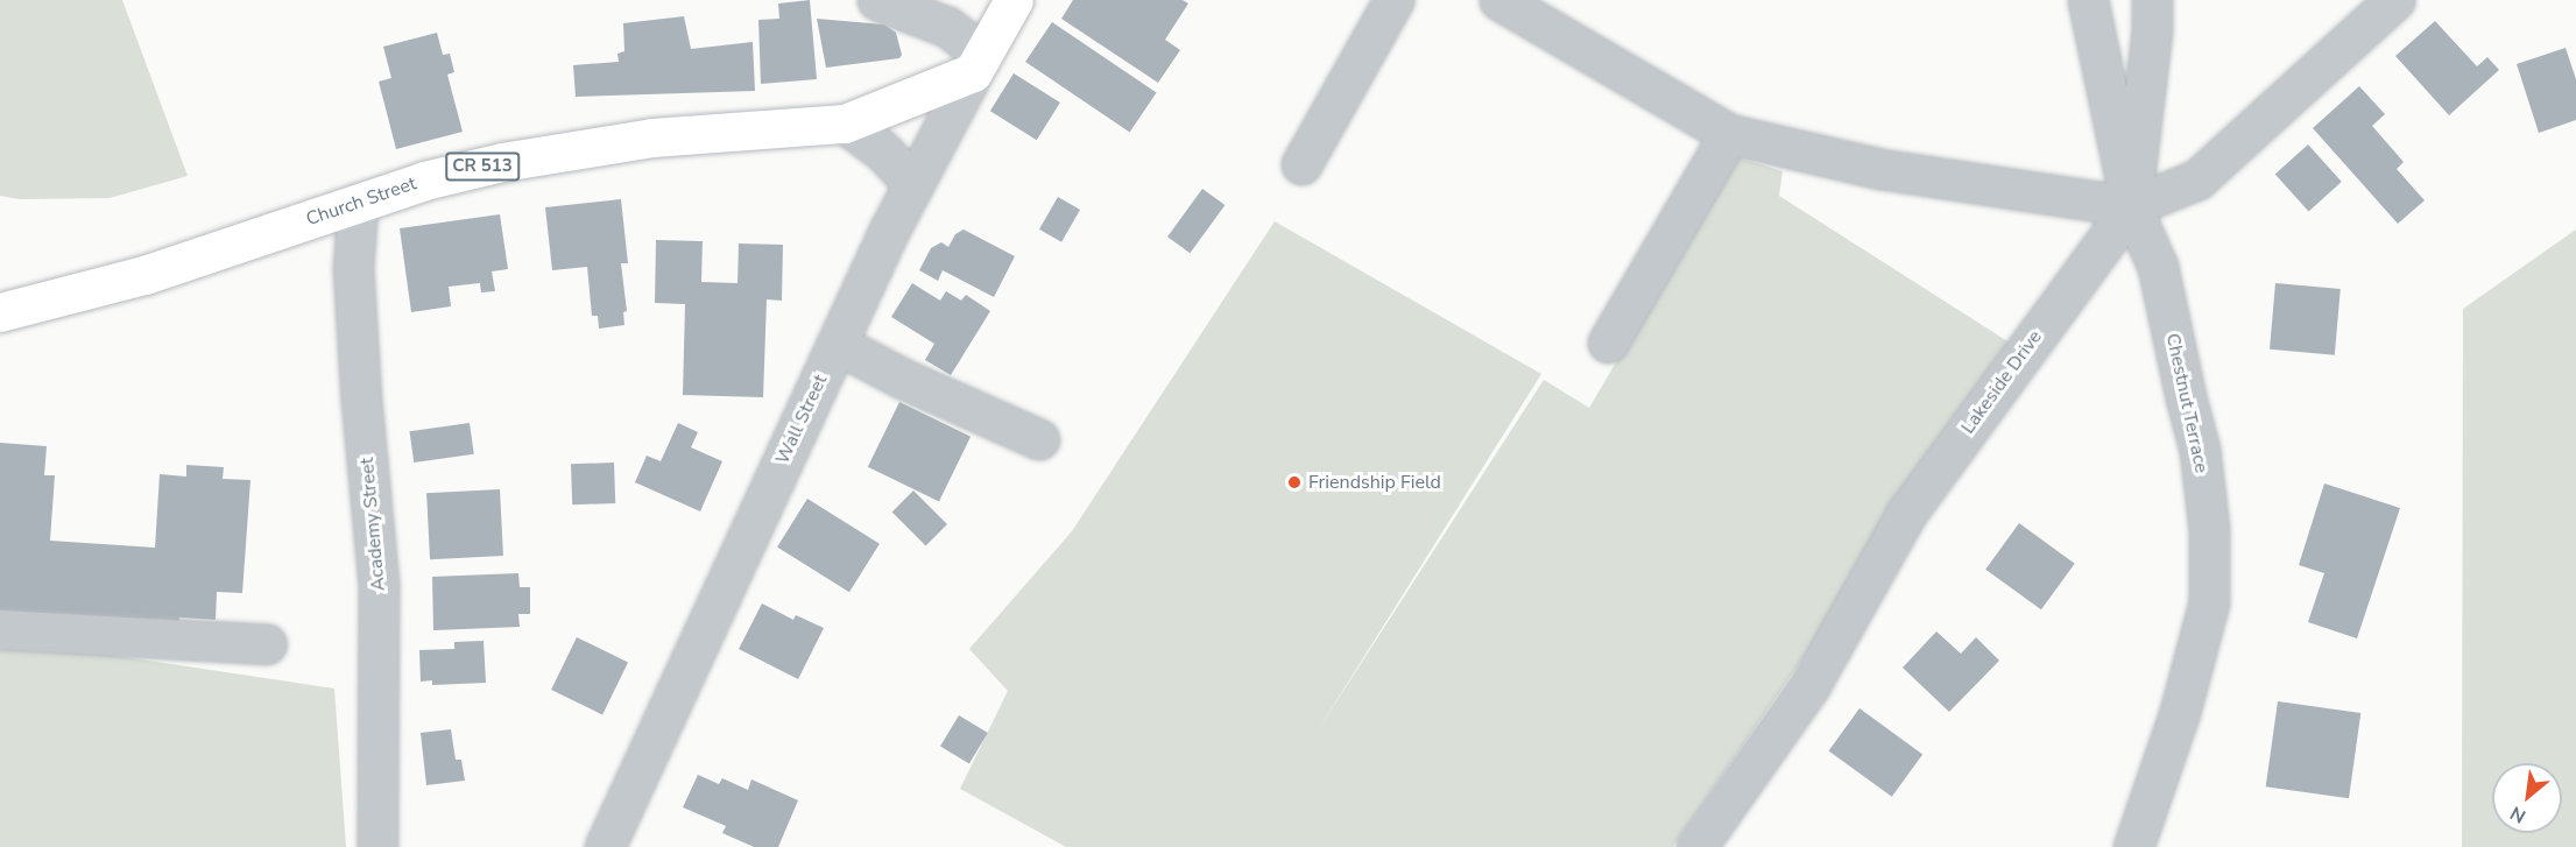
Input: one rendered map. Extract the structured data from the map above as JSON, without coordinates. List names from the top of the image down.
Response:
{
  "streets": {
    "main road": ["CR 513", "Church Street", "Wall Street"],
    "street": ["Lakeside Drive", "Chestnut Terrace", "Academy Street"]
  },
  "crossings": [
    ["Church Street", "Wall Street"],
    ["Church Street", "Academy Street"],
    ["Lakeside Drive", "Chestnut Terrace"]
  ],
  "places": ["Friendship Field"],
  "north": "bottom left"
}
